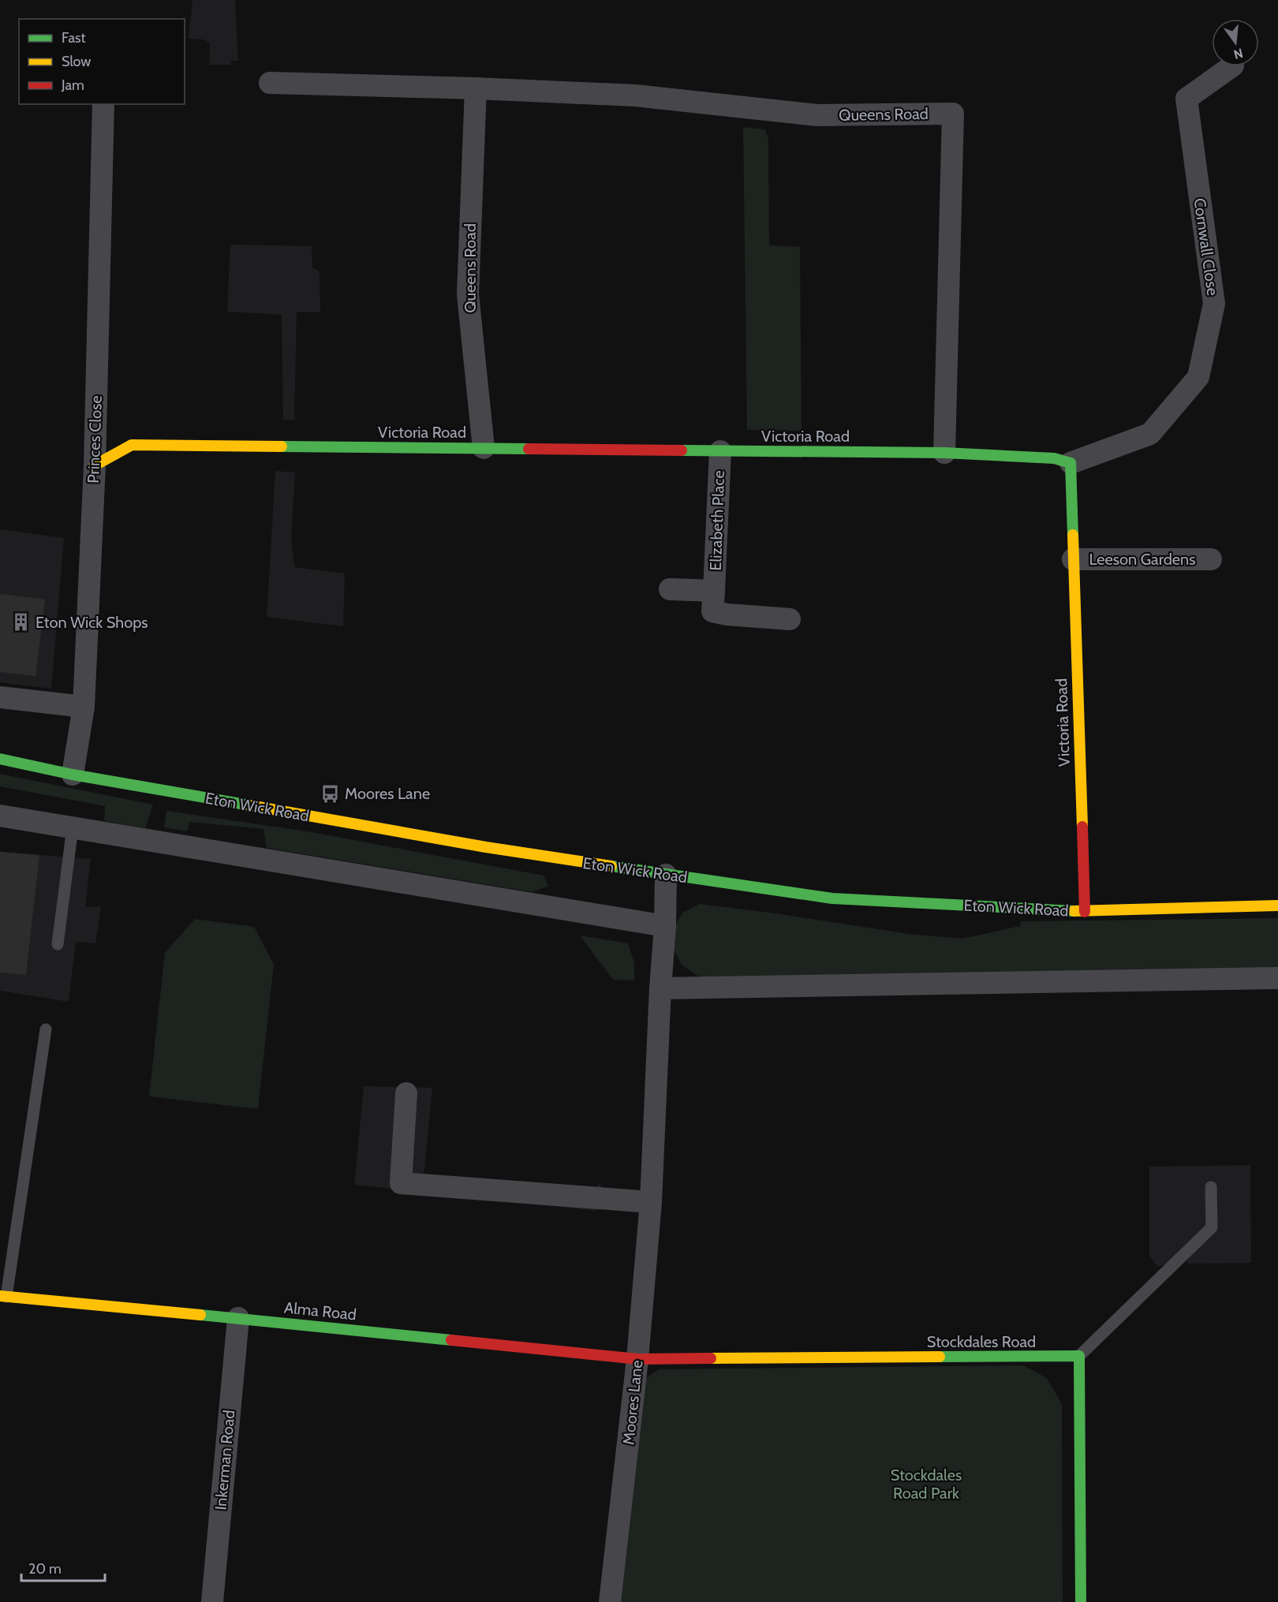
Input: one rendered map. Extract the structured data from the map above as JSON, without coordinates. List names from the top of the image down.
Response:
{
  "streets": {
    "street": [
      "Queens Road",
      "Cornwall Close",
      "Victoria Road",
      "Princes Close",
      "Elizabeth Place",
      "Leeson Gardens",
      "Eton Wick Road",
      "Alma Road",
      "Stockdales Road",
      "Moores Lane",
      "Inkerman Road"
    ]
  },
  "crossings": [
    ["Queens Road", "Victoria Road"],
    ["Cornwall Close", "Victoria Road"],
    ["Victoria Road", "Princes Close"],
    ["Victoria Road", "Elizabeth Place"],
    ["Victoria Road", "Leeson Gardens"],
    ["Victoria Road", "Eton Wick Road"],
    ["Princes Close", "Eton Wick Road"],
    ["Eton Wick Road", "Moores Lane"],
    ["Alma Road", "Stockdales Road"],
    ["Alma Road", "Moores Lane"],
    ["Alma Road", "Inkerman Road"],
    ["Stockdales Road", "Moores Lane"]
  ],
  "parks": ["Stockdales Road Park"],
  "places": {
    "building": ["Eton Wick Shops"],
    "bus stop": ["Moores Lane"]
  },
  "legend": ["Fast", "Slow", "Jam"],
  "scale_bar": "20 m",
  "north": "bottom"
}
